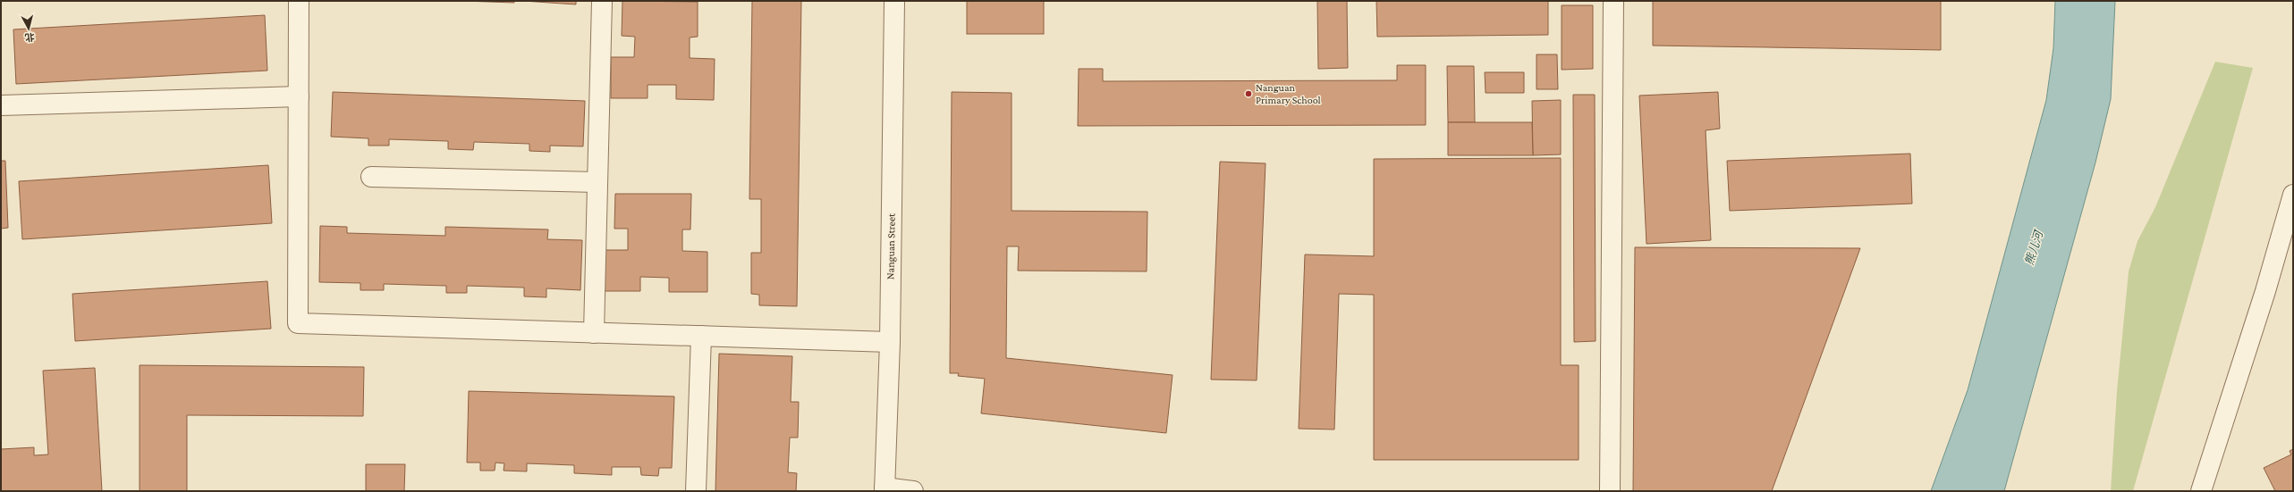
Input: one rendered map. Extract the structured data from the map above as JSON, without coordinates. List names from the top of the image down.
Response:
{
  "streets": {
    "street": ["Nanguan Street"]
  },
  "water": ["熊儿河"],
  "places": ["Nanguan Primary School"],
  "north": "bottom"
}
